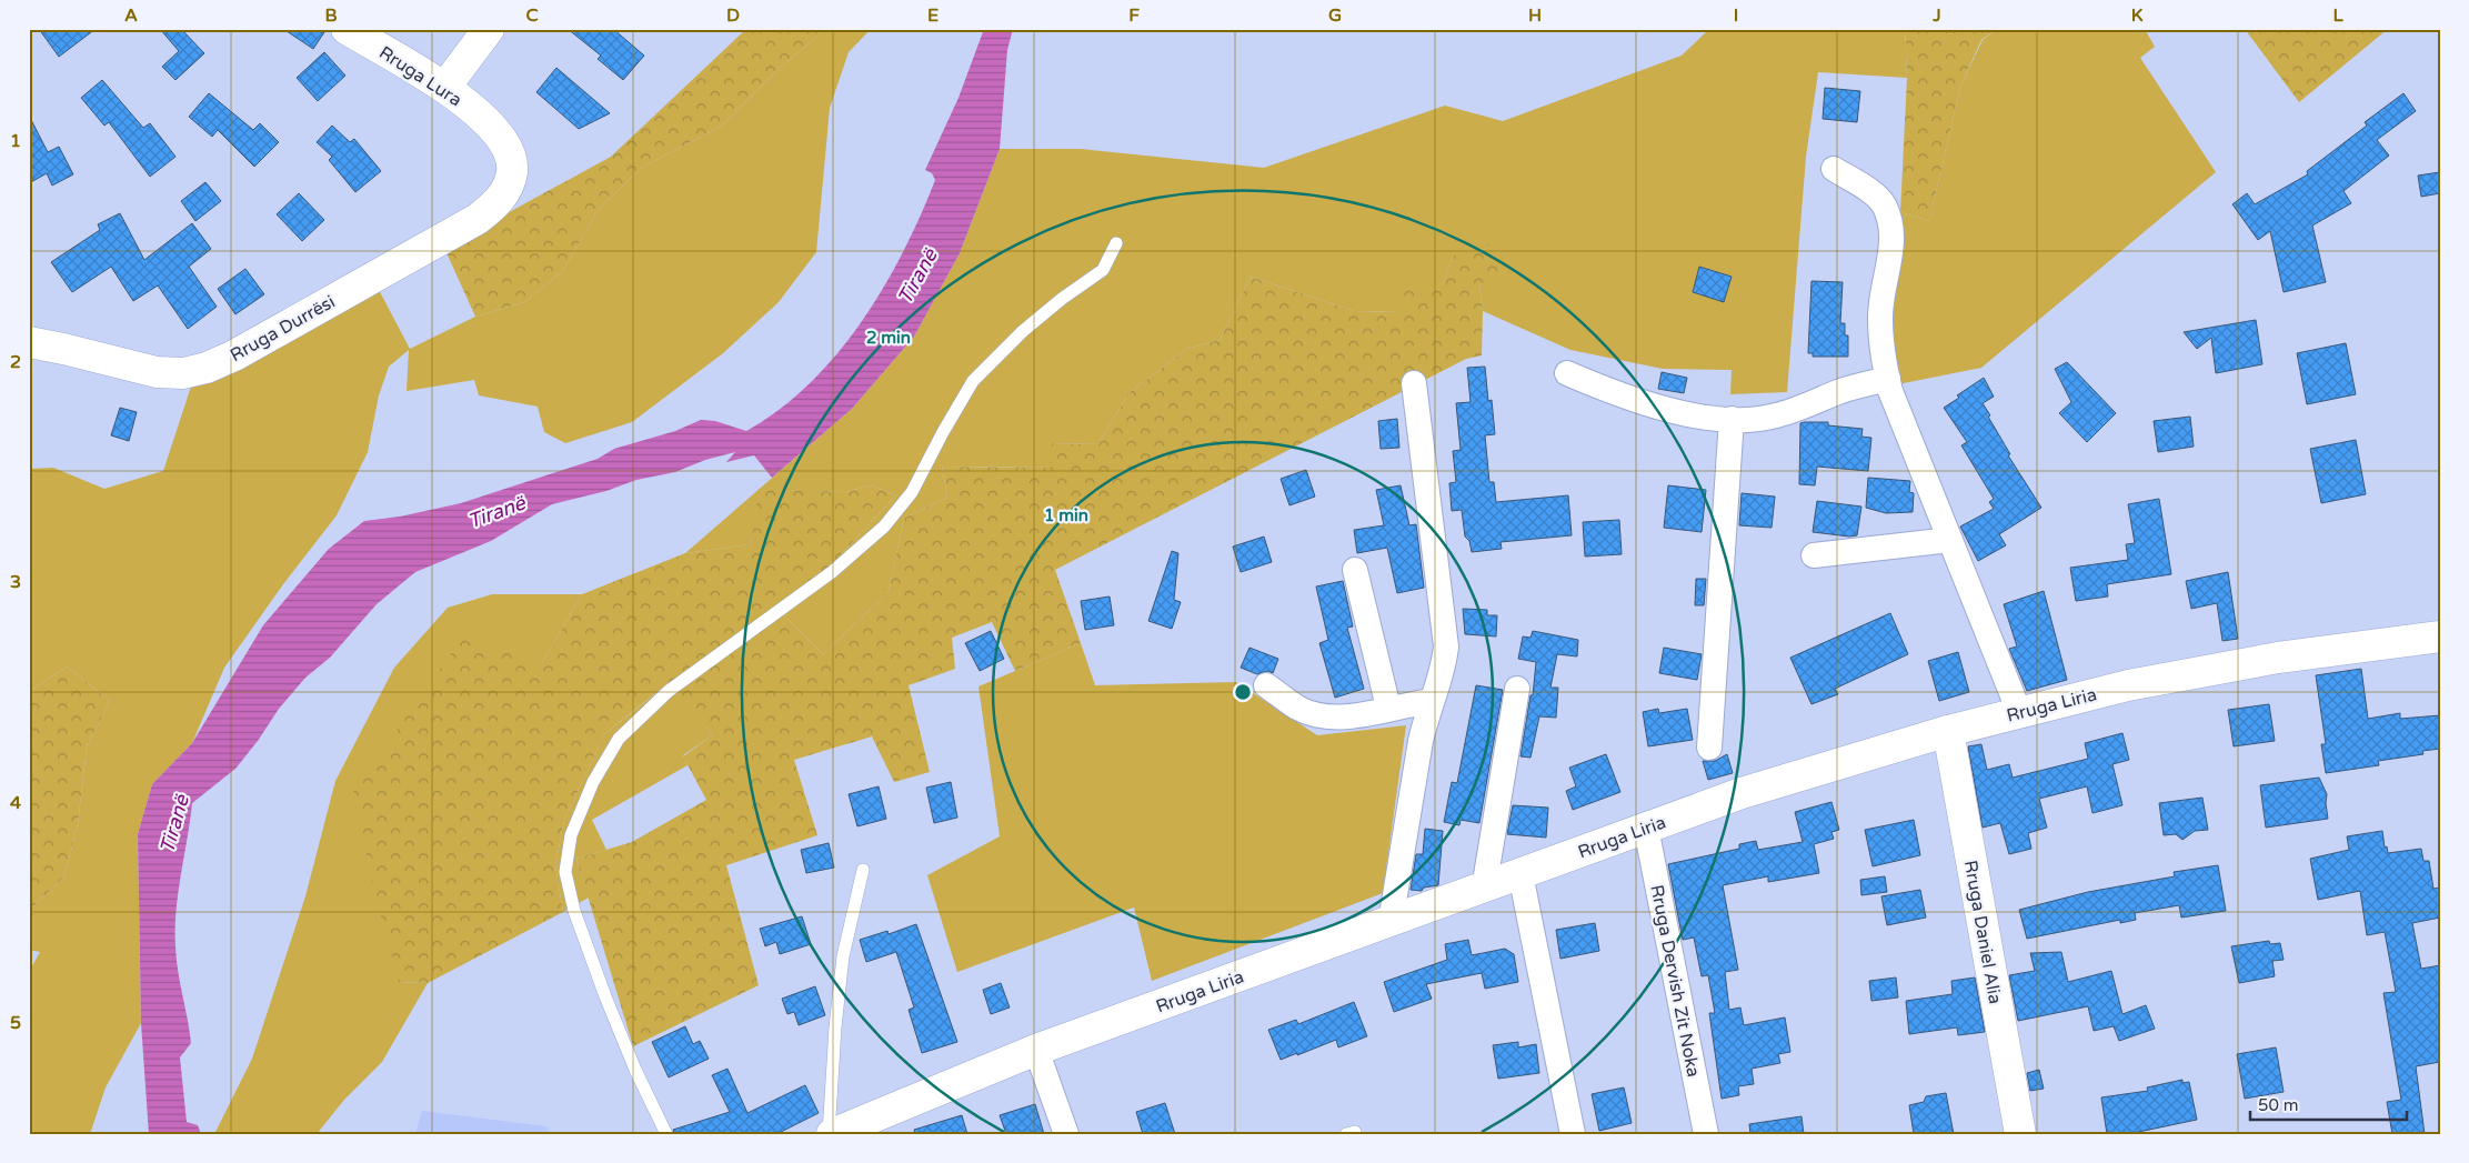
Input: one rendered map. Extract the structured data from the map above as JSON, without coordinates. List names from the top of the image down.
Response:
{
  "streets": {
    "main road": [
      "Rruga Lura",
      "Rruga Durrësi",
      "Rruga Liria",
      "Rruga Daniel Alia"
    ],
    "street": ["Rruga Dervish Zit Noka"]
  },
  "crossings": [
    ["Rruga Lura", "Rruga Durrësi"],
    ["Rruga Liria", "Rruga Daniel Alia"],
    ["Rruga Liria", "Rruga Dervish Zit Noka"]
  ],
  "water": ["Tiranë"],
  "scale_bar": "50 m",
  "grid": {
    "columns": [
      "A",
      "B",
      "C",
      "D",
      "E",
      "F",
      "G",
      "H",
      "I",
      "J",
      "K",
      "L"
    ],
    "rows": [
      "1",
      "2",
      "3",
      "4",
      "5"
    ]
  },
  "rings": ["2 min", "1 min"]
}
